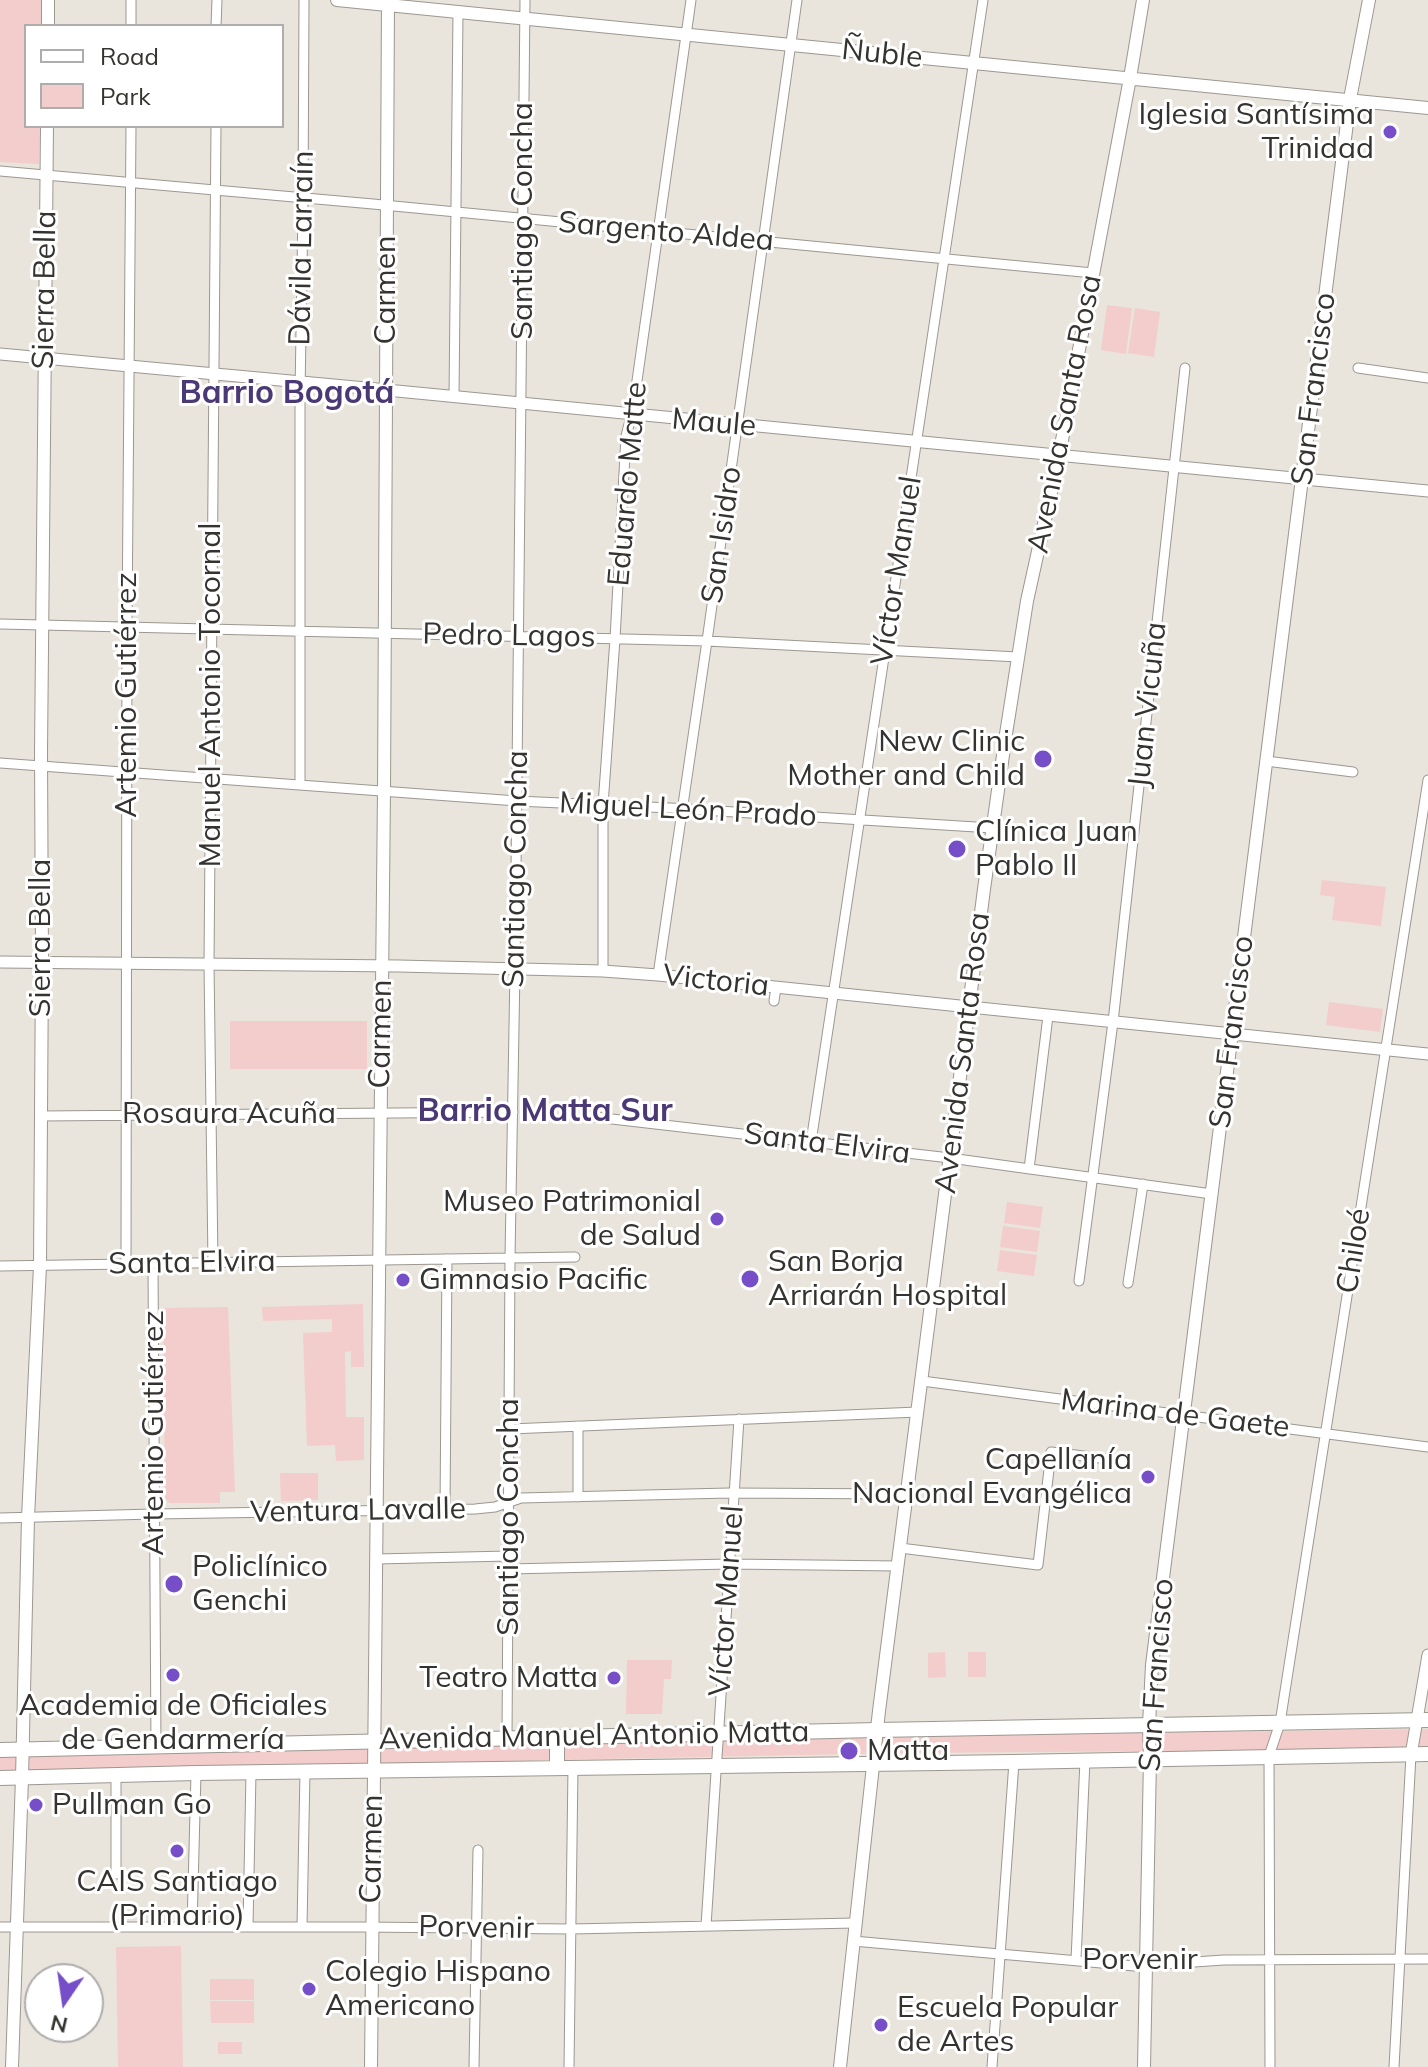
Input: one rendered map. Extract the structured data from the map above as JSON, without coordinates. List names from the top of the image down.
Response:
{
  "streets": {
    "main road": [
      "Ñuble",
      "Sierra Bella",
      "Carmen",
      "San Francisco",
      "Avenida Santa Rosa",
      "Avenida Manuel Antonio Matta"
    ],
    "street": [
      "Santiago Concha",
      "Sargento Aldea",
      "Dávila Larraín",
      "Maule",
      "Eduardo Matte",
      "San Isidro",
      "Víctor Manuel",
      "Pedro Lagos",
      "Artemio Gutiérrez",
      "Manuel Antonio Tocornal",
      "Juan Vicuña",
      "Miguel León Prado",
      "Victoria",
      "Rosaura Acuña",
      "Santa Elvira",
      "Chiloé",
      "Marina de Gaete",
      "Ventura Lavalle",
      "Porvenir"
    ]
  },
  "crossings": [
    ["Ñuble", "Santiago Concha"],
    ["Ñuble", "Carmen"],
    ["Ñuble", "San Francisco"],
    ["Ñuble", "Avenida Santa Rosa"],
    ["Ñuble", "Eduardo Matte"],
    ["Ñuble", "San Isidro"],
    ["Ñuble", "Víctor Manuel"],
    ["Santiago Concha", "Sargento Aldea"],
    ["Santiago Concha", "Maule"],
    ["Santiago Concha", "Pedro Lagos"],
    ["Santiago Concha", "Miguel León Prado"],
    ["Santiago Concha", "Victoria"],
    ["Santiago Concha", "Rosaura Acuña"],
    ["Santiago Concha", "Santa Elvira"],
    ["Santiago Concha", "Ventura Lavalle"],
    ["Santiago Concha", "Avenida Manuel Antonio Matta"],
    ["Sargento Aldea", "Dávila Larraín"],
    ["Sargento Aldea", "Sierra Bella"],
    ["Sargento Aldea", "Carmen"],
    ["Sargento Aldea", "Avenida Santa Rosa"],
    ["Sargento Aldea", "Eduardo Matte"],
    ["Sargento Aldea", "San Isidro"],
    ["Sargento Aldea", "Víctor Manuel"],
    ["Sargento Aldea", "Artemio Gutiérrez"],
    ["Sargento Aldea", "Manuel Antonio Tocornal"],
    ["Dávila Larraín", "Maule"],
    ["Dávila Larraín", "Pedro Lagos"],
    ["Dávila Larraín", "Miguel León Prado"],
    ["Sierra Bella", "Maule"],
    ["Sierra Bella", "Pedro Lagos"],
    ["Sierra Bella", "Miguel León Prado"],
    ["Sierra Bella", "Victoria"],
    ["Sierra Bella", "Rosaura Acuña"],
    ["Sierra Bella", "Santa Elvira"],
    ["Sierra Bella", "Ventura Lavalle"],
    ["Sierra Bella", "Avenida Manuel Antonio Matta"],
    ["Sierra Bella", "Porvenir"],
    ["Carmen", "Maule"],
    ["Carmen", "Pedro Lagos"],
    ["Carmen", "Miguel León Prado"],
    ["Carmen", "Victoria"],
    ["Carmen", "Rosaura Acuña"],
    ["Carmen", "Santa Elvira"],
    ["Carmen", "Ventura Lavalle"],
    ["Carmen", "Avenida Manuel Antonio Matta"],
    ["Carmen", "Porvenir"],
    ["San Francisco", "Maule"],
    ["San Francisco", "Victoria"],
    ["San Francisco", "Santa Elvira"],
    ["San Francisco", "Marina de Gaete"],
    ["San Francisco", "Avenida Manuel Antonio Matta"],
    ["San Francisco", "Porvenir"],
    ["Avenida Santa Rosa", "Maule"],
    ["Avenida Santa Rosa", "Pedro Lagos"],
    ["Avenida Santa Rosa", "Miguel León Prado"],
    ["Avenida Santa Rosa", "Victoria"],
    ["Avenida Santa Rosa", "Santa Elvira"],
    ["Avenida Santa Rosa", "Marina de Gaete"],
    ["Avenida Santa Rosa", "Ventura Lavalle"],
    ["Avenida Santa Rosa", "Avenida Manuel Antonio Matta"],
    ["Avenida Santa Rosa", "Porvenir"],
    ["Maule", "Eduardo Matte"],
    ["Maule", "San Isidro"],
    ["Maule", "Víctor Manuel"],
    ["Maule", "Artemio Gutiérrez"],
    ["Maule", "Manuel Antonio Tocornal"],
    ["Maule", "Juan Vicuña"],
    ["Eduardo Matte", "Pedro Lagos"],
    ["Eduardo Matte", "Miguel León Prado"],
    ["Eduardo Matte", "Victoria"],
    ["San Isidro", "Pedro Lagos"],
    ["San Isidro", "Miguel León Prado"],
    ["San Isidro", "Victoria"],
    ["Víctor Manuel", "Pedro Lagos"],
    ["Víctor Manuel", "Miguel León Prado"],
    ["Víctor Manuel", "Victoria"],
    ["Víctor Manuel", "Santa Elvira"],
    ["Víctor Manuel", "Ventura Lavalle"],
    ["Víctor Manuel", "Avenida Manuel Antonio Matta"],
    ["Víctor Manuel", "Porvenir"],
    ["Pedro Lagos", "Artemio Gutiérrez"],
    ["Pedro Lagos", "Manuel Antonio Tocornal"],
    ["Artemio Gutiérrez", "Miguel León Prado"],
    ["Artemio Gutiérrez", "Victoria"],
    ["Artemio Gutiérrez", "Rosaura Acuña"],
    ["Artemio Gutiérrez", "Santa Elvira"],
    ["Artemio Gutiérrez", "Ventura Lavalle"],
    ["Artemio Gutiérrez", "Avenida Manuel Antonio Matta"],
    ["Manuel Antonio Tocornal", "Miguel León Prado"],
    ["Manuel Antonio Tocornal", "Victoria"],
    ["Manuel Antonio Tocornal", "Rosaura Acuña"],
    ["Manuel Antonio Tocornal", "Santa Elvira"],
    ["Juan Vicuña", "Victoria"],
    ["Juan Vicuña", "Santa Elvira"],
    ["Victoria", "Chiloé"],
    ["Chiloé", "Marina de Gaete"],
    ["Chiloé", "Avenida Manuel Antonio Matta"],
    ["Chiloé", "Porvenir"]
  ],
  "districts": ["Barrio Bogotá", "Barrio Matta Sur"],
  "places": [
    "Iglesia Santísima Trinidad",
    "New Clinic Mother and Child",
    "Clínica Juan Pablo II",
    "Museo Patrimonial de Salud",
    "San Borja Arriarán Hospital",
    "Gimnasio Pacific",
    "Capellanía Nacional Evangélica",
    "Policlínico Genchi",
    "Academia de Oficiales de Gendarmería",
    "Teatro Matta",
    "Matta",
    "Pullman Go",
    "CAIS Santiago (Primario)",
    "Colegio Hispano Americano",
    "Escuela Popular de Artes"
  ],
  "legend": ["Road", "Park"],
  "north": "bottom"
}
